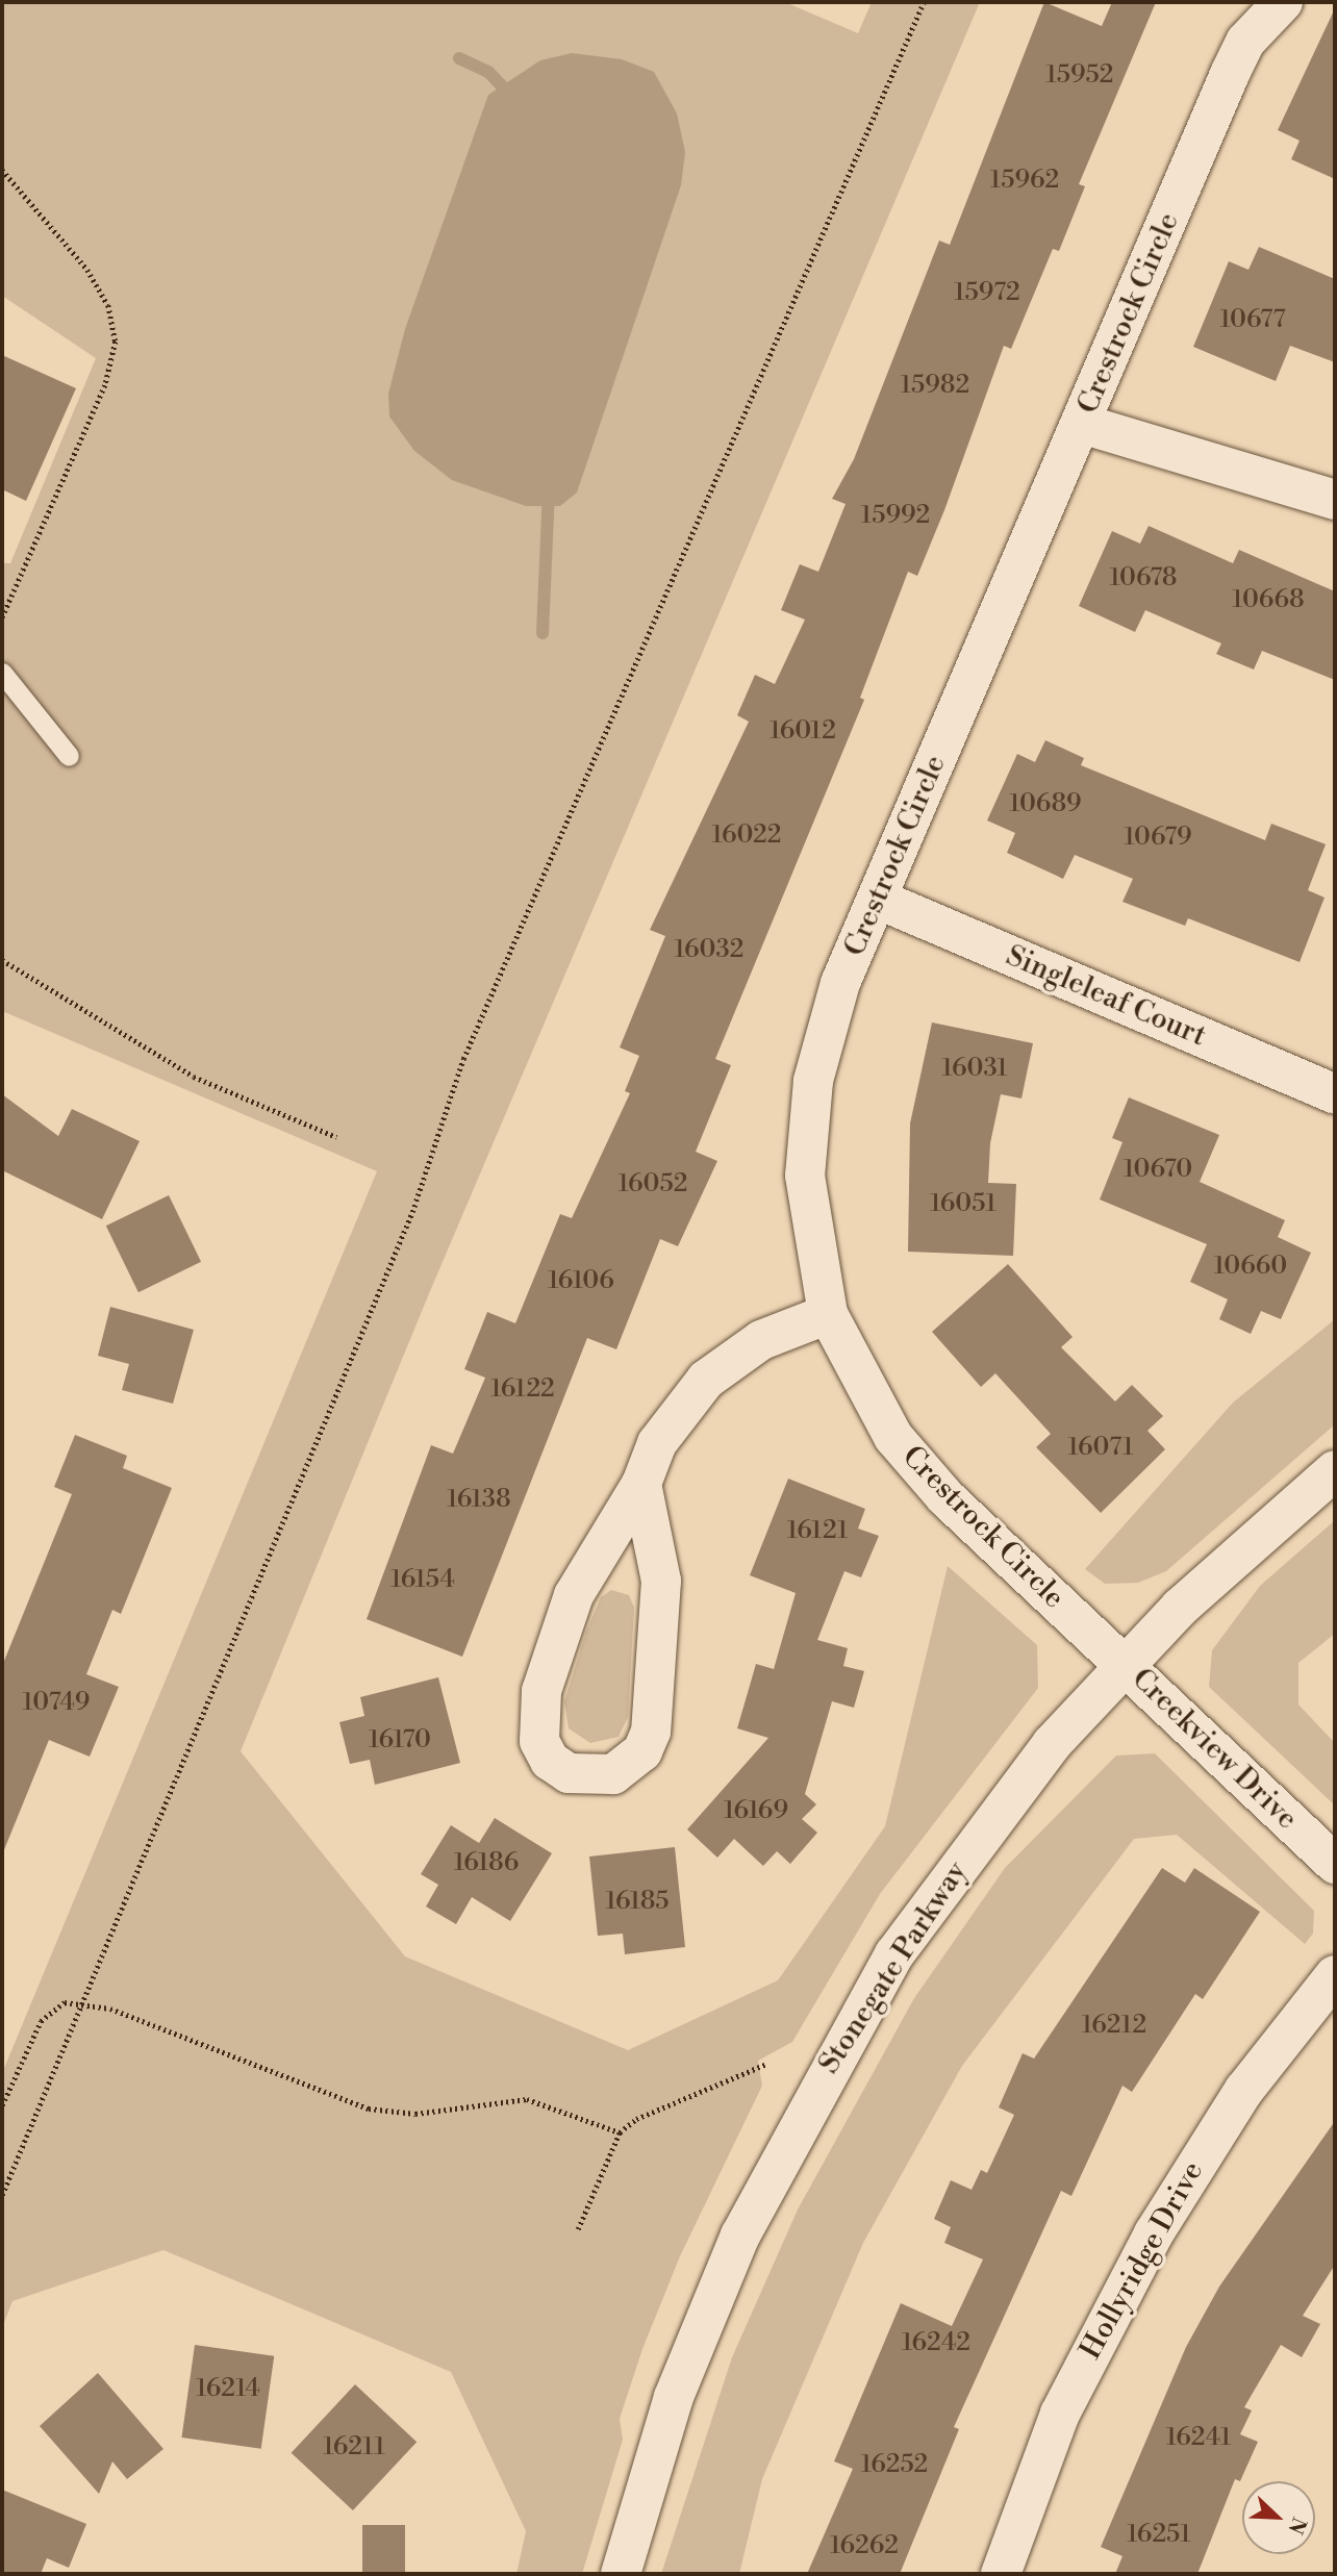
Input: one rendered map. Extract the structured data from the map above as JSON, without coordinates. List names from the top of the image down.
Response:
{
  "streets": {
    "street": [
      "Crestrock Circle",
      "Singleleaf Court",
      "Creekview Drive",
      "Stonegate Parkway",
      "Hollyridge Drive"
    ]
  },
  "crossings": [
    ["Crestrock Circle", "Singleleaf Court"],
    ["Crestrock Circle", "Creekview Drive"],
    ["Crestrock Circle", "Stonegate Parkway"],
    ["Creekview Drive", "Stonegate Parkway"]
  ],
  "house_numbers": [
    "15952",
    "15962",
    "15972",
    "10677",
    "15982",
    "15992",
    "10678",
    "10668",
    "16012",
    "10689",
    "16022",
    "10679",
    "16032",
    "16031",
    "10670",
    "16052",
    "16051",
    "10660",
    "16106",
    "16122",
    "16071",
    "16138",
    "16121",
    "16154",
    "10749",
    "16170",
    "16169",
    "16186",
    "16185",
    "16212",
    "16242",
    "16214",
    "16241",
    "16211",
    "16252",
    "16251",
    "16262"
  ],
  "north": "bottom right"
}
